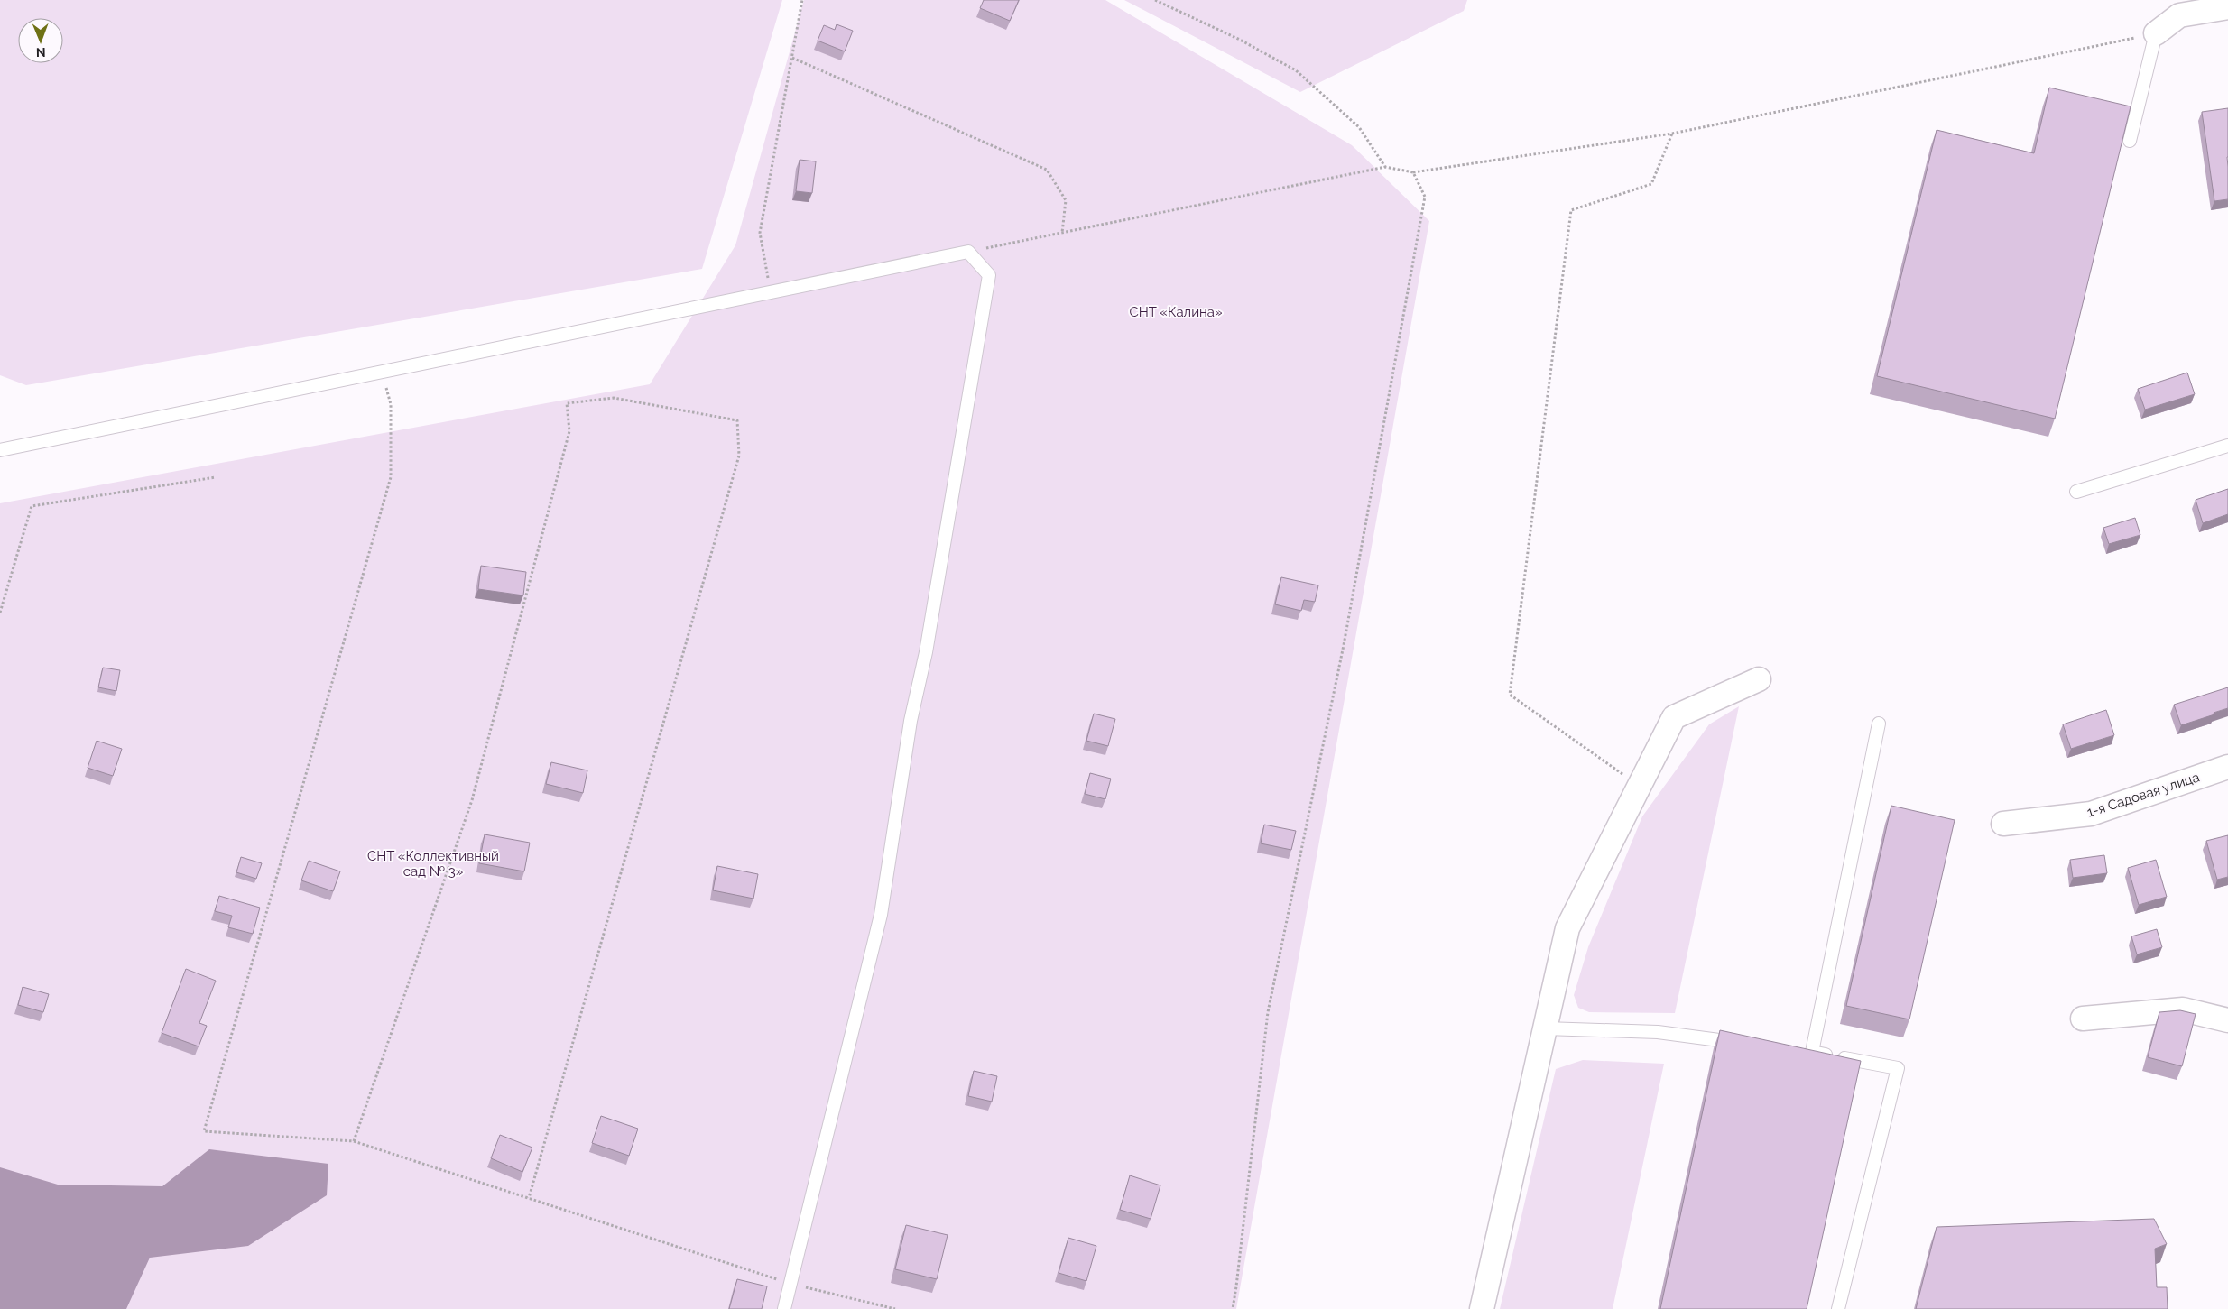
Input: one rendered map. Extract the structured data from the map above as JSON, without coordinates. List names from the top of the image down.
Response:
{
  "streets": {
    "street": ["1-я Садовая улица"]
  },
  "parks": ["СНТ «Калина»", "СНТ «Коллективный сад № 3»"],
  "north": "bottom"
}
